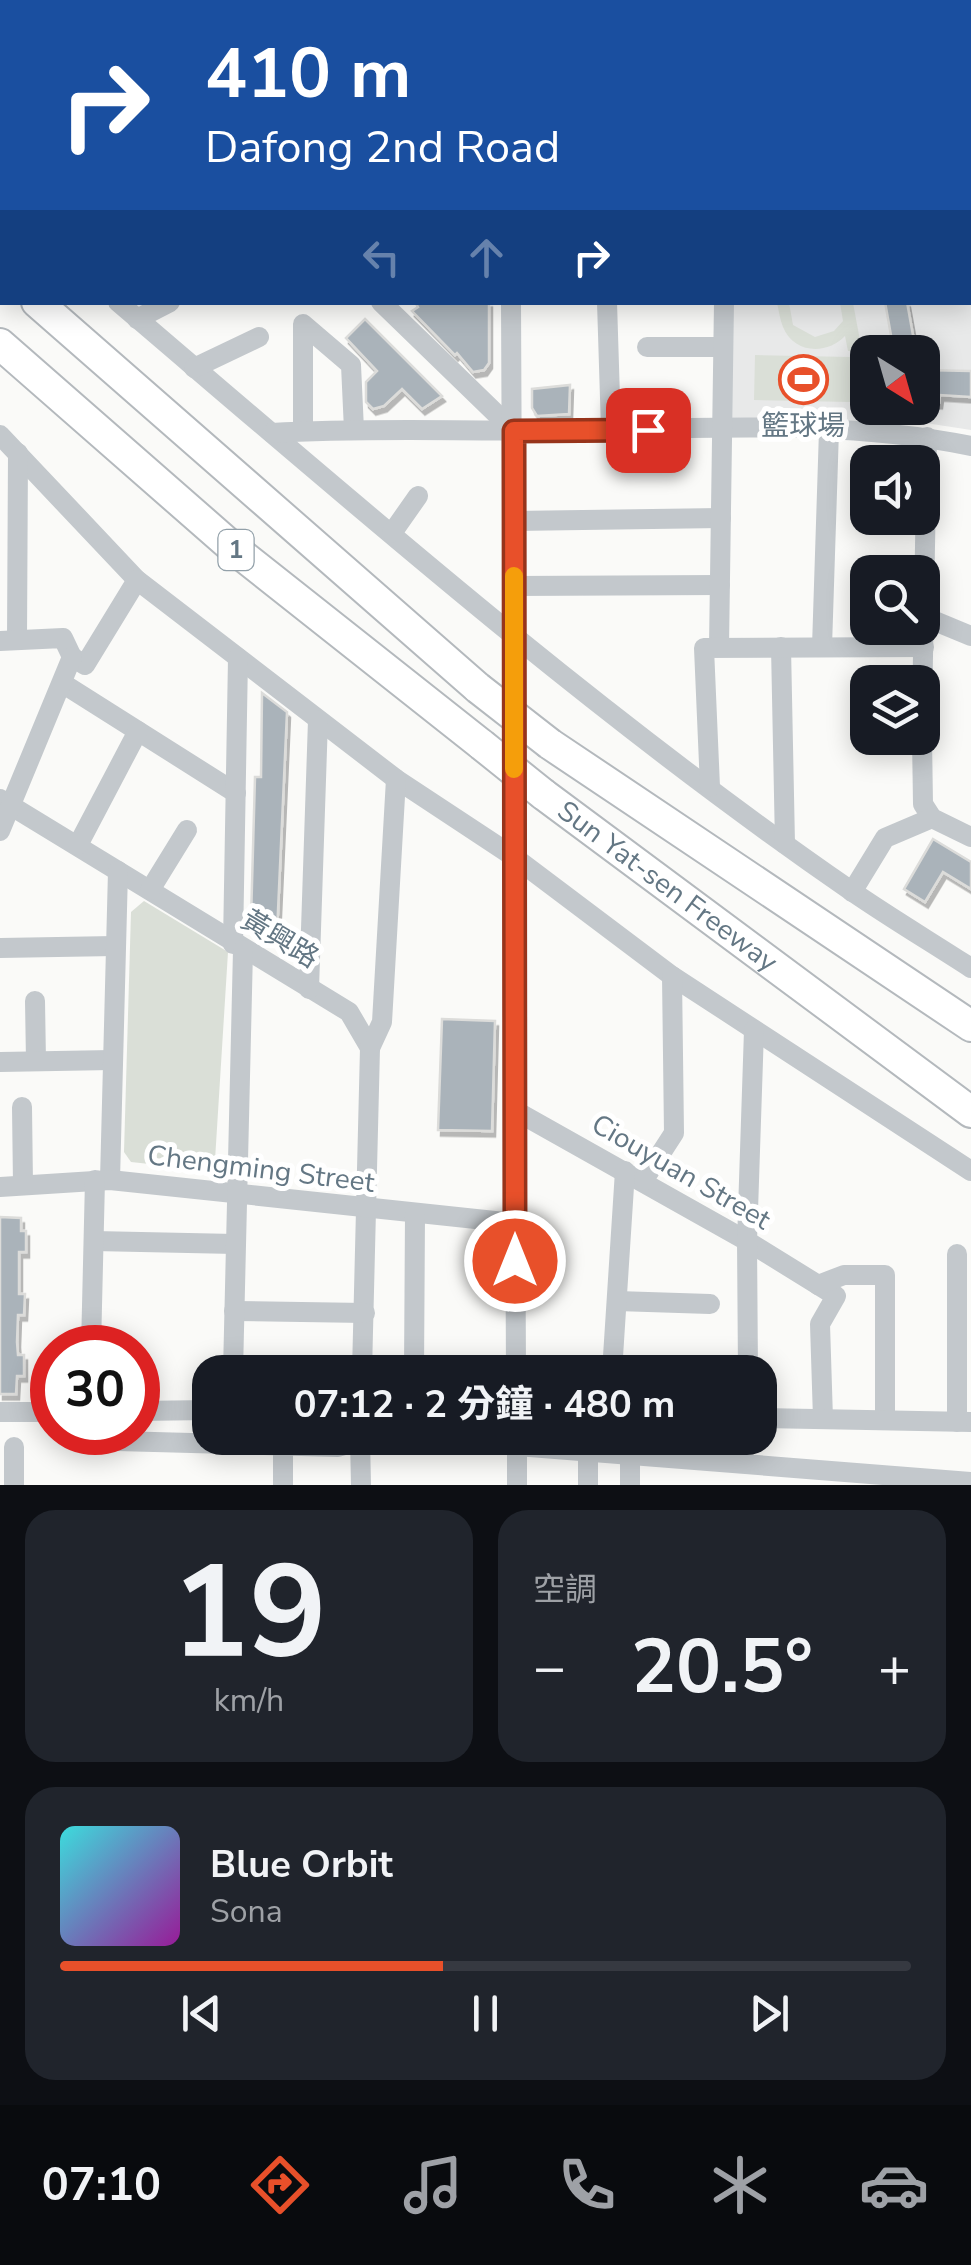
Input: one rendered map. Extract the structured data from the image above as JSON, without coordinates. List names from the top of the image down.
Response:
{
  "streets": {
    "highway": ["1", "Sun Yat-sen Freeway"],
    "street": ["黃興路", "Chengming Street", "Ciouyuan Street"]
  },
  "places": {
    "sports": ["籃球場"]
  },
  "north": "bottom right",
  "page": {
    "turn": ["410 m", "Dafong 2nd Road"],
    "limit": "30",
    "trip": "07:12 · 2 分鐘 · 480 m",
    "tile": [
      ["19", "km/h"],
      "空調"
    ],
    "heat": ["−", "20.5°", "+"],
    "song": ["Blue Orbit", "Sona"],
    "tabs": "07:10"
  }
}
